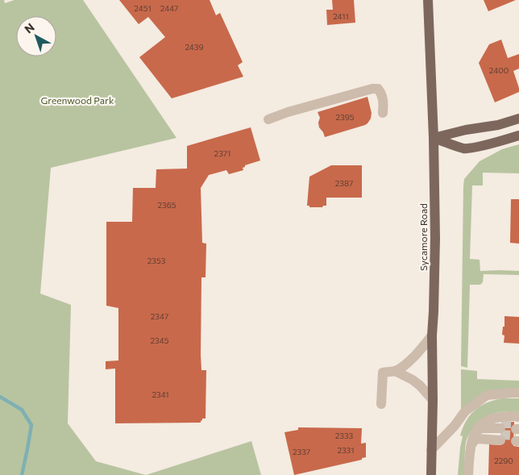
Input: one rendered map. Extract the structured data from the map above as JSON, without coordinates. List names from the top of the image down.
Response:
{
  "streets": {
    "main road": ["Sycamore Road"]
  },
  "parks": ["Greenwood Park"],
  "house_numbers": [
    "2451",
    "2447",
    "2411",
    "2439",
    "2400",
    "2395",
    "2371",
    "2387",
    "2365",
    "2353",
    "2347",
    "2345",
    "2341",
    "2333",
    "2331",
    "2337",
    "2290"
  ],
  "north": "top left"
}
